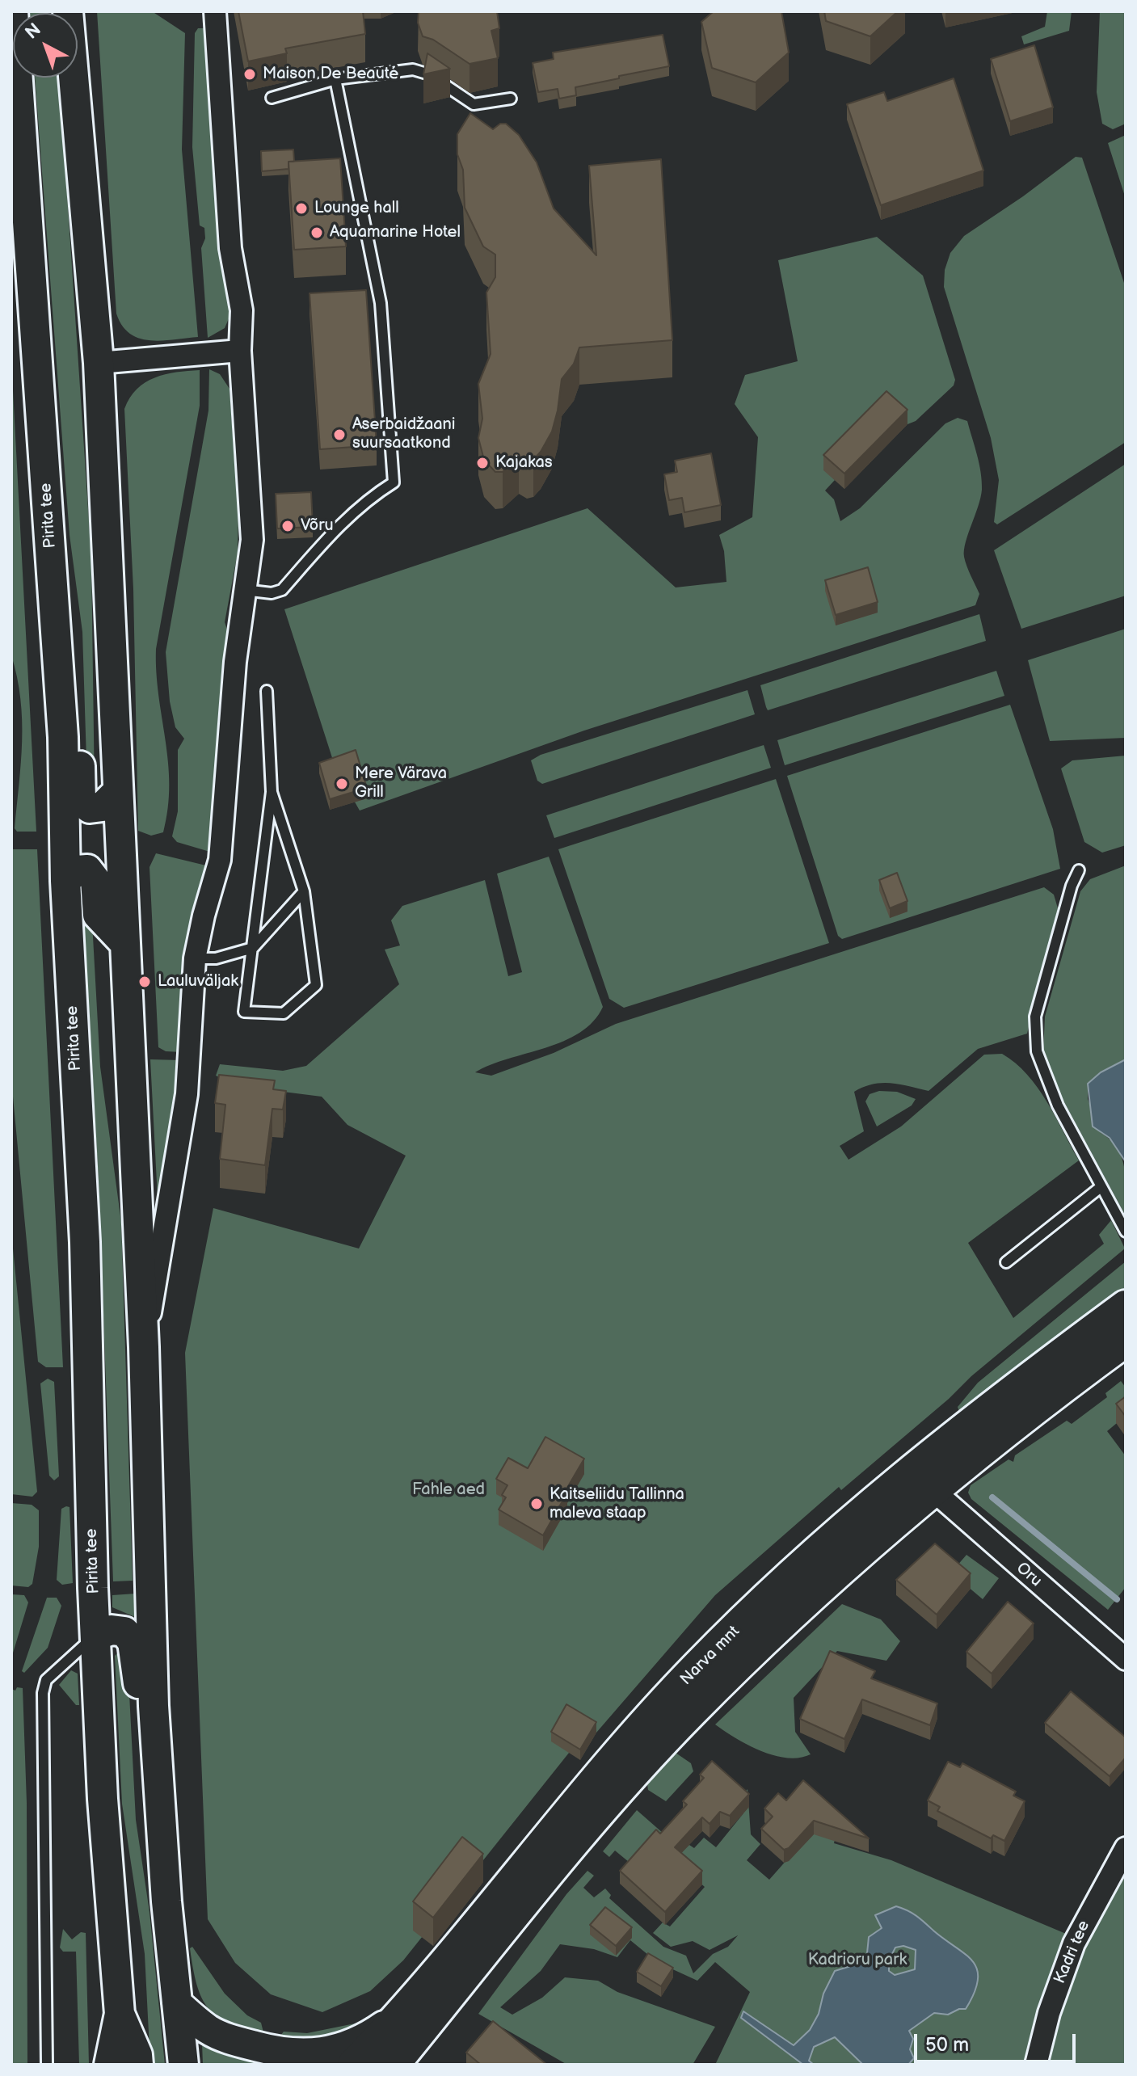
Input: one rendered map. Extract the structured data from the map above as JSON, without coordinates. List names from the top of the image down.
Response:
{
  "streets": {
    "main road": ["Pirita tee", "Narva mnt"],
    "street": ["Oru", "Kadri tee"]
  },
  "crossings": [
    ["Oru", "Narva mnt"]
  ],
  "parks": ["Fahle aed", "Kadrioru park"],
  "places": [
    "Maison De Beauté",
    "Lounge hall",
    "Aquamarine Hotel",
    "Aserbaidžaani suursaatkond",
    "Kajakas",
    "Võru",
    "Mere Värava Grill",
    "Lauluväljak",
    "Kaitseliidu Tallinna maleva staap"
  ],
  "scale_bar": "50 m",
  "north": "top left"
}
